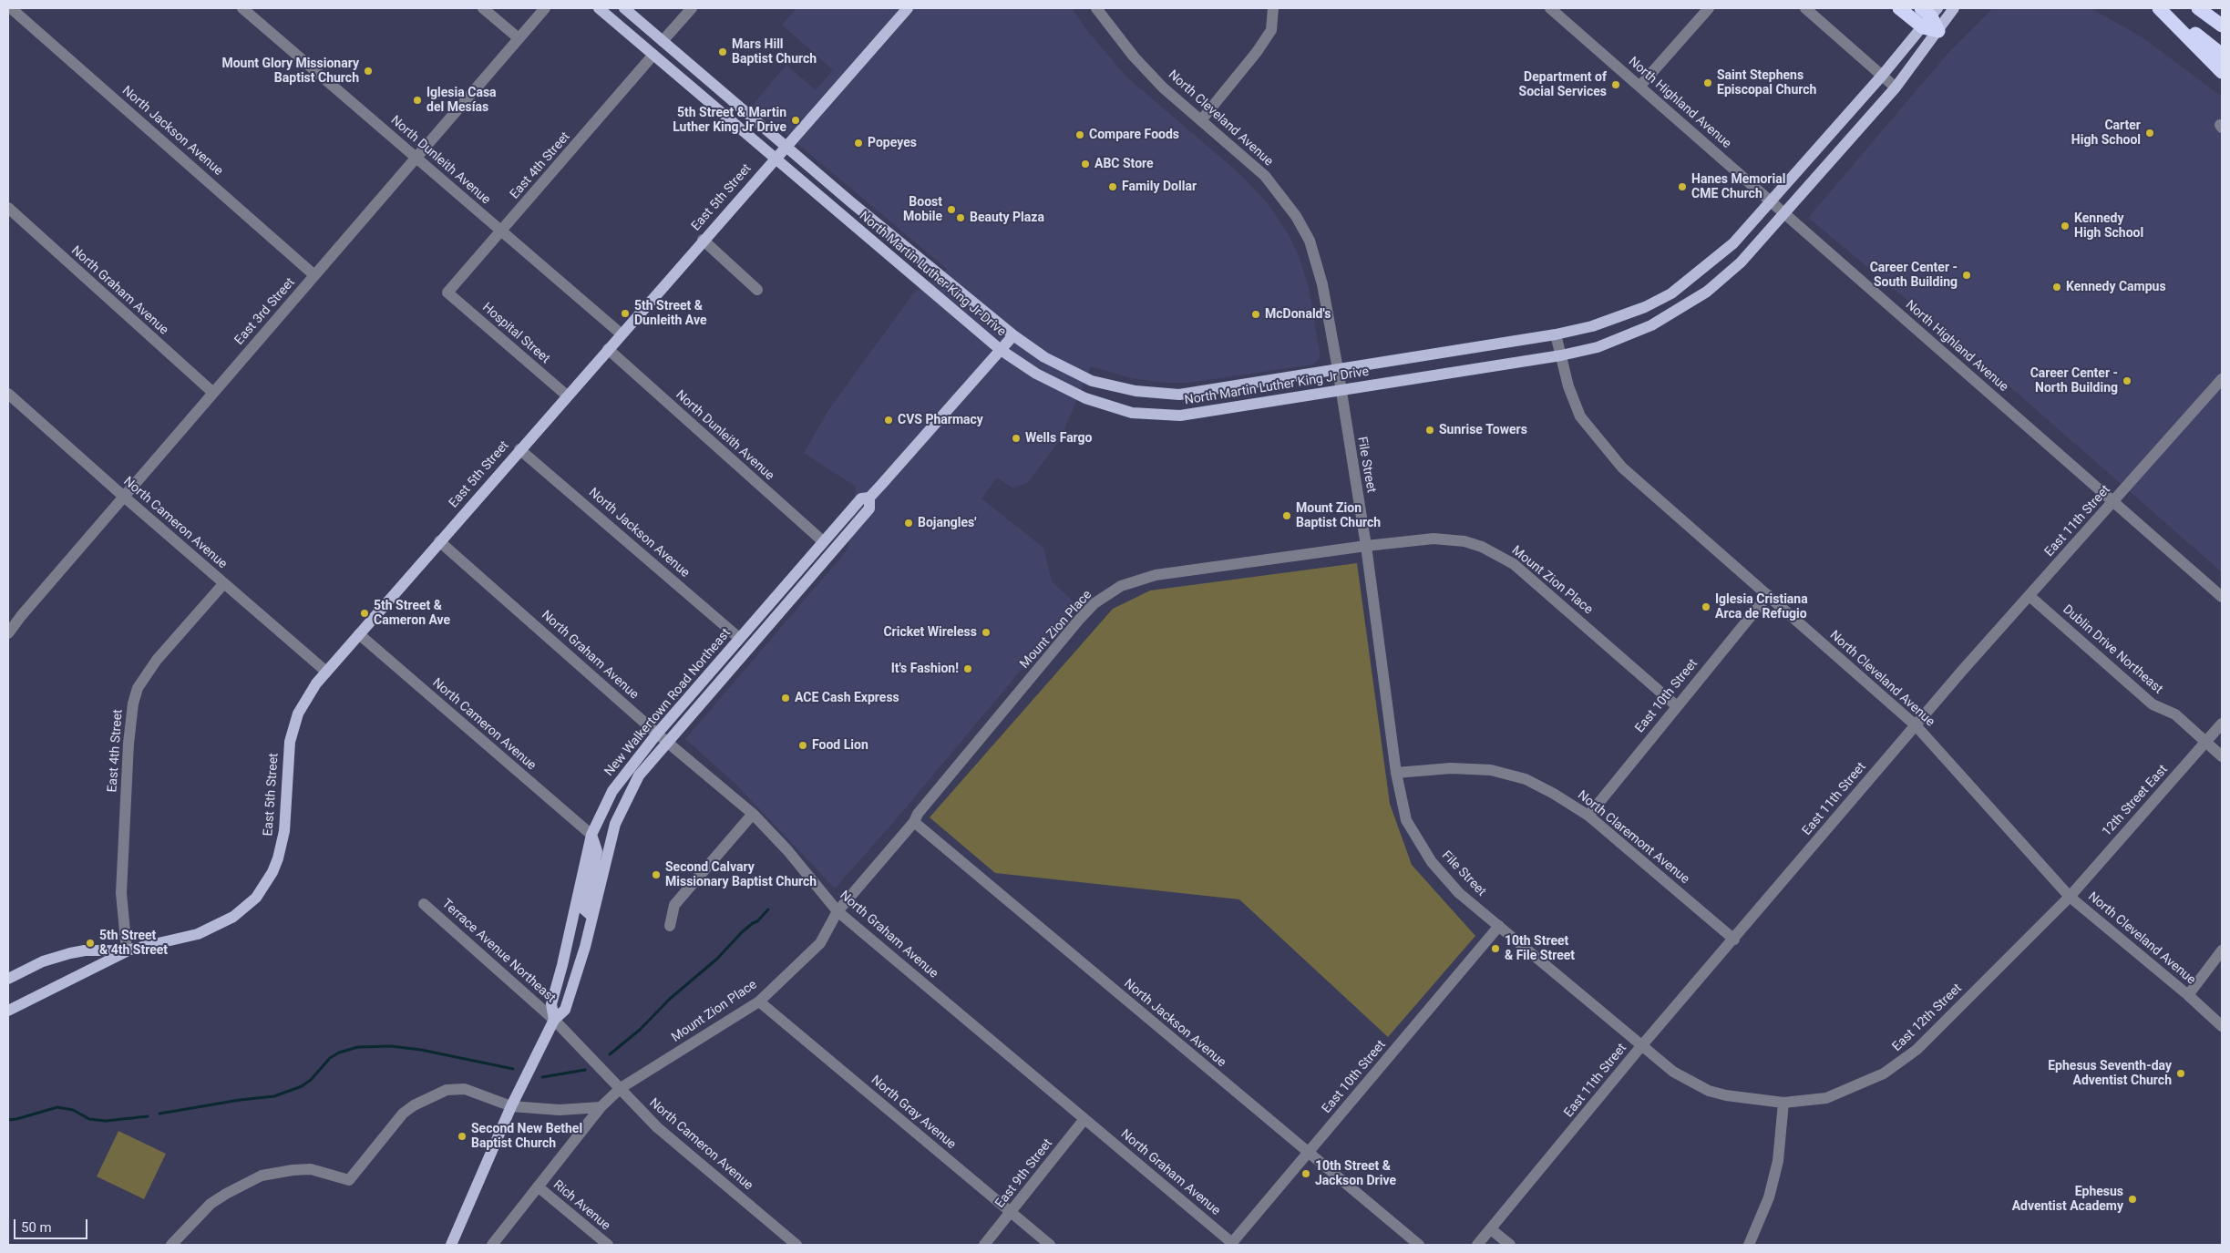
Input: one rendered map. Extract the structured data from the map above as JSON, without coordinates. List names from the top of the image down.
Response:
{
  "streets": {
    "main road": ["East 5th Street", "North Martin Luther King Jr Drive", "New Walkertown Road Northeast"],
    "street": [
      "North Highland Avenue",
      "North Cleveland Avenue",
      "North Jackson Avenue",
      "North Dunleith Avenue",
      "East 4th Street",
      "North Graham Avenue",
      "East 3rd Street",
      "Hospital Street",
      "File Street",
      "East 11th Street",
      "North Cameron Avenue",
      "Mount Zion Place",
      "Dublin Drive Northeast",
      "East 10th Street",
      "12th Street East",
      "North Claremont Avenue",
      "Terrace Avenue Northeast",
      "East 12th Street",
      "North Gray Avenue",
      "East 9th Street",
      "Rich Avenue"
    ]
  },
  "crossings": [
    ["North Highland Avenue", "North Martin Luther King Jr Drive"],
    ["North Highland Avenue", "East 11th Street"],
    ["North Cleveland Avenue", "North Martin Luther King Jr Drive"],
    ["North Cleveland Avenue", "File Street"],
    ["North Cleveland Avenue", "East 11th Street"],
    ["North Cleveland Avenue", "East 10th Street"],
    ["North Cleveland Avenue", "12th Street East"],
    ["North Cleveland Avenue", "East 12th Street"],
    ["North Jackson Avenue", "East 5th Street"],
    ["North Jackson Avenue", "East 3rd Street"],
    ["North Jackson Avenue", "Mount Zion Place"],
    ["North Jackson Avenue", "East 10th Street"],
    ["North Jackson Avenue", "New Walkertown Road Northeast"],
    ["North Dunleith Avenue", "East 4th Street"],
    ["North Dunleith Avenue", "East 5th Street"],
    ["North Dunleith Avenue", "East 3rd Street"],
    ["North Dunleith Avenue", "New Walkertown Road Northeast"],
    ["East 4th Street", "East 5th Street"],
    ["East 4th Street", "North Martin Luther King Jr Drive"],
    ["East 4th Street", "Hospital Street"],
    ["East 4th Street", "North Cameron Avenue"],
    ["East 5th Street", "North Martin Luther King Jr Drive"],
    ["East 5th Street", "North Graham Avenue"],
    ["East 5th Street", "Hospital Street"],
    ["East 5th Street", "North Cameron Avenue"],
    ["North Martin Luther King Jr Drive", "File Street"],
    ["North Martin Luther King Jr Drive", "New Walkertown Road Northeast"],
    ["North Graham Avenue", "East 3rd Street"],
    ["North Graham Avenue", "Mount Zion Place"],
    ["North Graham Avenue", "East 10th Street"],
    ["North Graham Avenue", "New Walkertown Road Northeast"],
    ["North Graham Avenue", "East 9th Street"],
    ["East 3rd Street", "North Cameron Avenue"],
    ["File Street", "East 11th Street"],
    ["File Street", "Mount Zion Place"],
    ["File Street", "East 10th Street"],
    ["File Street", "North Claremont Avenue"],
    ["File Street", "East 12th Street"],
    ["East 11th Street", "Dublin Drive Northeast"],
    ["East 11th Street", "North Claremont Avenue"],
    ["North Cameron Avenue", "Mount Zion Place"],
    ["North Cameron Avenue", "New Walkertown Road Northeast"],
    ["North Cameron Avenue", "Terrace Avenue Northeast"],
    ["Mount Zion Place", "East 10th Street"],
    ["Mount Zion Place", "North Gray Avenue"],
    ["Mount Zion Place", "Rich Avenue"],
    ["Dublin Drive Northeast", "12th Street East"],
    ["East 10th Street", "North Claremont Avenue"],
    ["New Walkertown Road Northeast", "Terrace Avenue Northeast"],
    ["12th Street East", "East 12th Street"],
    ["North Gray Avenue", "East 9th Street"]
  ],
  "places": [
    "Mars Hill Baptist Church",
    "Mount Glory Missionary Baptist Church",
    "Saint Stephens Episcopal Church",
    "Department of Social Services",
    "Iglesia Casa del Mesías",
    "5th Street & Martin Luther King Jr Drive",
    "Carter High School",
    "Compare Foods",
    "Popeyes",
    "ABC Store",
    "Family Dollar",
    "Hanes Memorial CME Church",
    "Boost Mobile",
    "Beauty Plaza",
    "Kennedy High School",
    "Career Center - South Building",
    "Kennedy Campus",
    "5th Street & Dunleith Ave",
    "McDonald's",
    "Career Center - North Building",
    "CVS Pharmacy",
    "Sunrise Towers",
    "Wells Fargo",
    "Mount Zion Baptist Church",
    "Bojangles'",
    "Iglesia Cristiana Arca de Refugio",
    "5th Street & Cameron Ave",
    "Cricket Wireless",
    "It's Fashion!",
    "ACE Cash Express",
    "Food Lion",
    "Second Calvary Missionary Baptist Church",
    "5th Street & 4th Street",
    "10th Street & File Street",
    "Ephesus Seventh-day Adventist Church",
    "Second New Bethel Baptist Church",
    "10th Street & Jackson Drive",
    "Ephesus Adventist Academy"
  ],
  "scale_bar": "50 m"
}
